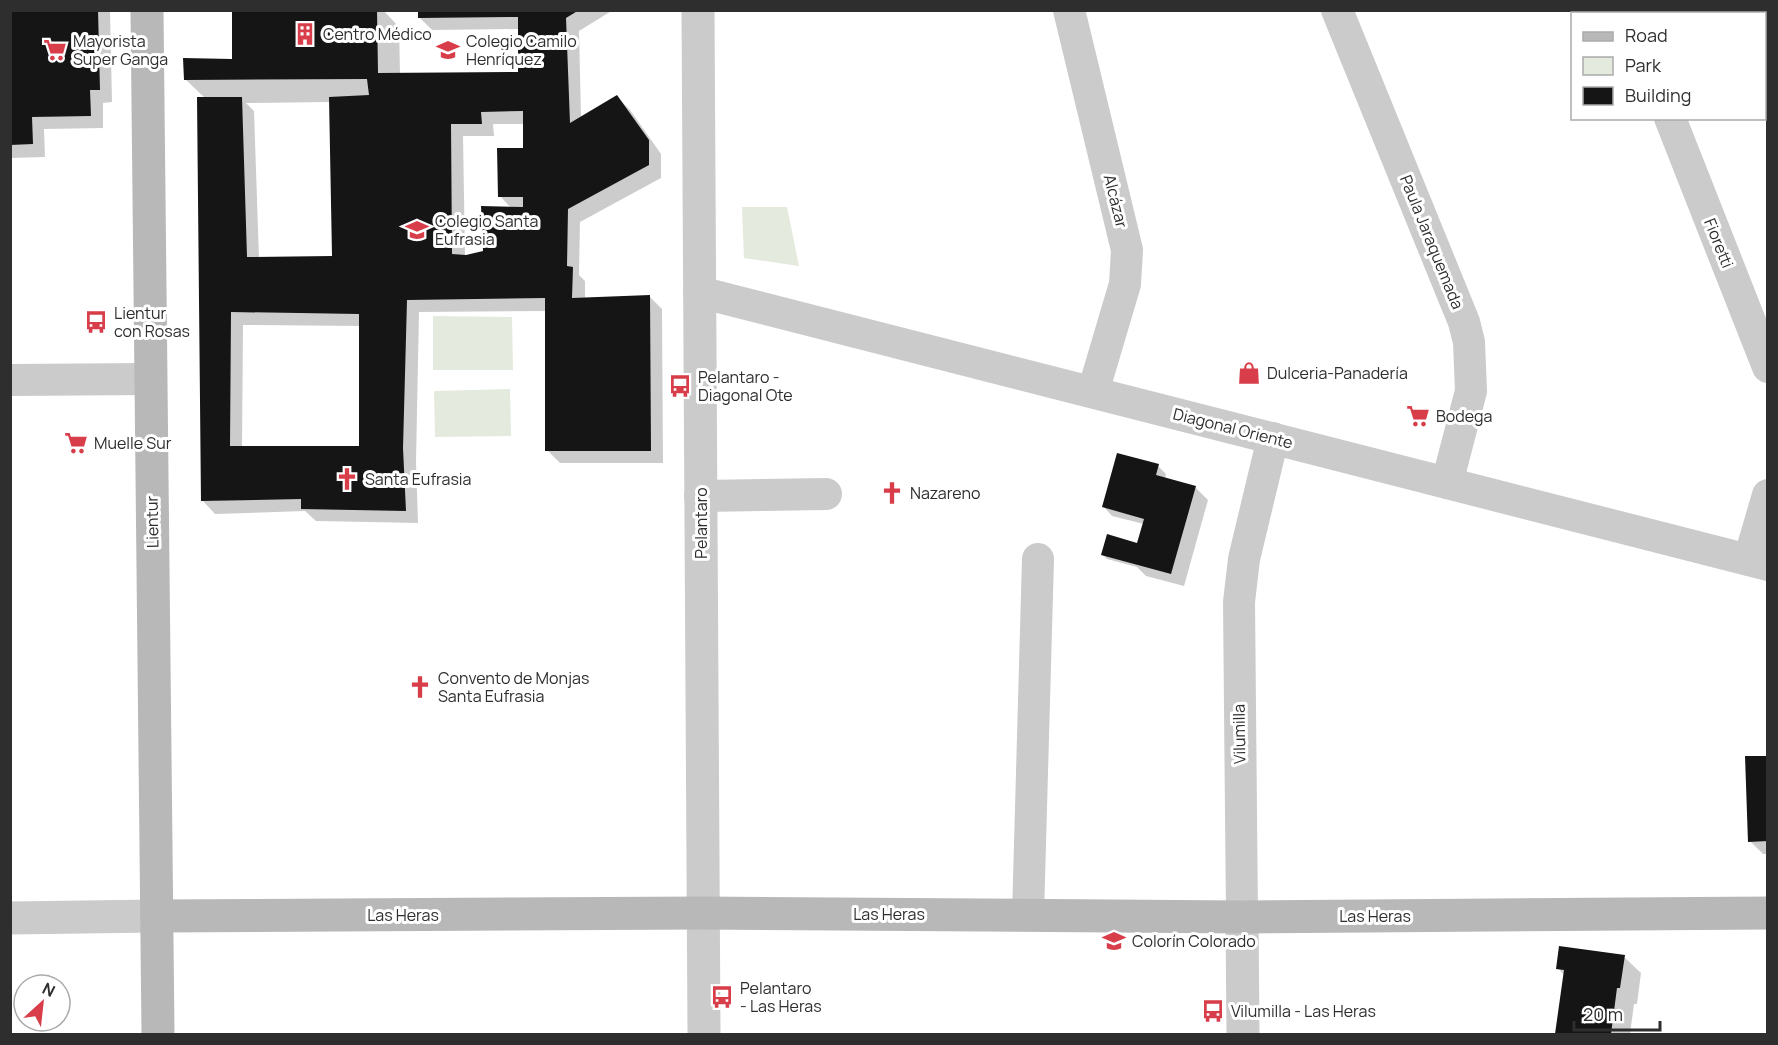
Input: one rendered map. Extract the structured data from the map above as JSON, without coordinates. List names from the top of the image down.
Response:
{
  "streets": {
    "main road": ["Lientur", "Las Heras"],
    "street": [
      "Alcázar",
      "Paula Jaraquemada",
      "Fioretti",
      "Diagonal Oriente",
      "Pelantaro",
      "Vilumilla"
    ]
  },
  "crossings": [
    ["Alcázar", "Diagonal Oriente"],
    ["Paula Jaraquemada", "Diagonal Oriente"],
    ["Diagonal Oriente", "Pelantaro"],
    ["Diagonal Oriente", "Vilumilla"],
    ["Lientur", "Las Heras"],
    ["Pelantaro", "Las Heras"],
    ["Vilumilla", "Las Heras"]
  ],
  "places": {
    "building": ["Centro Médico"],
    "supermarket": ["Mayorista Super Ganga", "Bodega", "Muelle Sur"],
    "school or university": ["Colegio Camilo Henríquez", "Colegio Santa Eufrasia", "Colorín Colorado"],
    "bus stop": [
      "Lientur con Rosas",
      "Pelantaro - Diagonal Ote",
      "Pelantaro - Las Heras",
      "Vilumilla - Las Heras"
    ],
    "shop": ["Dulceria-Panadería"],
    "church": ["Santa Eufrasia", "Nazareno", "Convento de Monjas Santa Eufrasia"]
  },
  "legend": ["Road", "Park", "Building"],
  "scale_bar": "20 m",
  "north": "top right"
}
